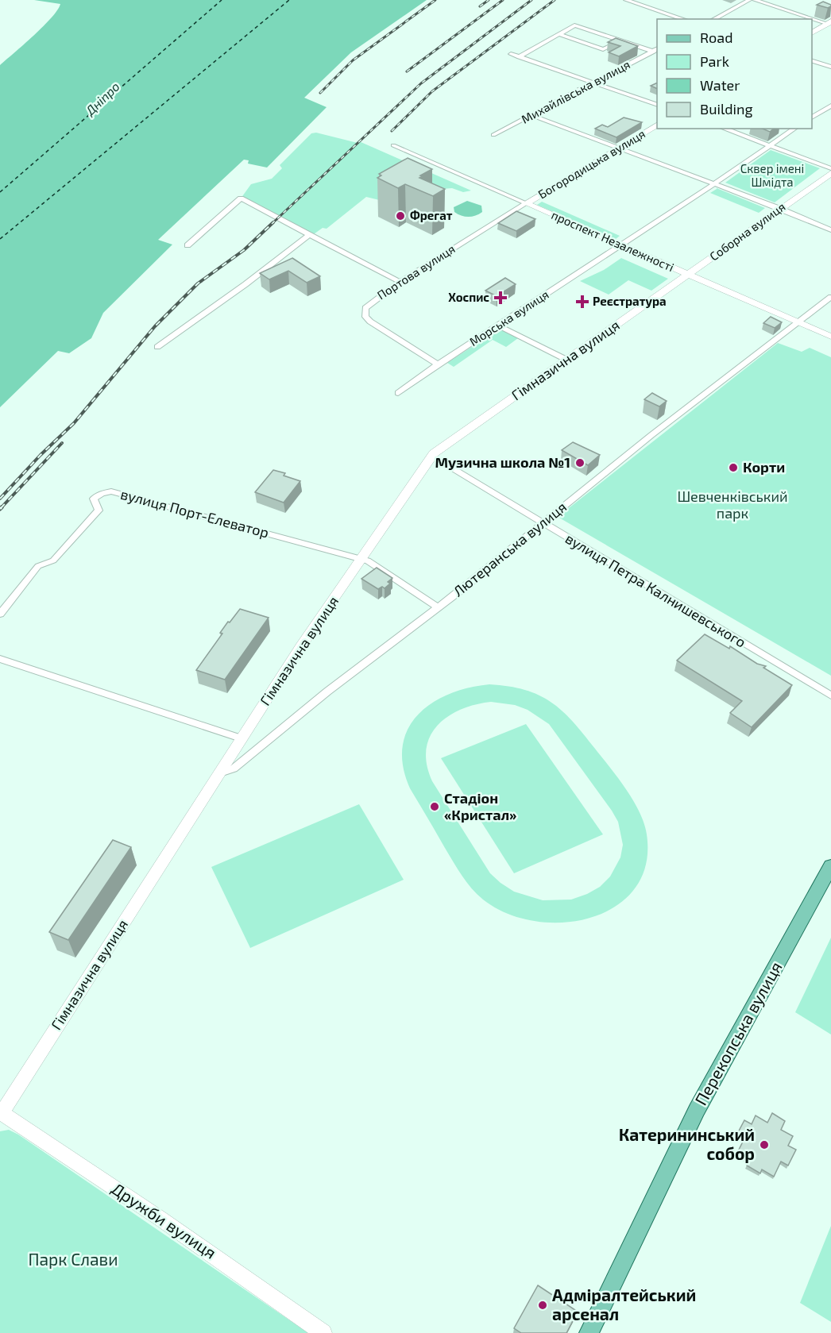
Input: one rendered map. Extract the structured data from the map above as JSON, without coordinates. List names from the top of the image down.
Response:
{
  "streets": {
    "main road": ["Перекопська вулиця"],
    "street": [
      "Михайлівська вулиця",
      "Богородицька вулиця",
      "Соборна вулиця",
      "проспект Незалежності",
      "Портова вулиця",
      "Морська вулиця",
      "Гімназична вулиця",
      "вулиця Порт-Елеватор",
      "Лютеранська вулиця",
      "вулиця Петра Калнишевського",
      "Дружби вулиця"
    ]
  },
  "crossings": [
    ["Богородицька вулиця", "проспект Незалежності"],
    ["Богородицька вулиця", "Портова вулиця"],
    ["Соборна вулиця", "проспект Незалежності"],
    ["Соборна вулиця", "Гімназична вулиця"],
    ["проспект Незалежності", "Портова вулиця"],
    ["проспект Незалежності", "Морська вулиця"],
    ["проспект Незалежності", "Гімназична вулиця"],
    ["проспект Незалежності", "Лютеранська вулиця"],
    ["Портова вулиця", "Морська вулиця"],
    ["Гімназична вулиця", "вулиця Порт-Елеватор"],
    ["Гімназична вулиця", "Лютеранська вулиця"],
    ["Гімназична вулиця", "вулиця Петра Калнишевського"],
    ["Гімназична вулиця", "Дружби вулиця"],
    ["вулиця Порт-Елеватор", "Лютеранська вулиця"],
    ["Лютеранська вулиця", "вулиця Петра Калнишевського"]
  ],
  "water": ["Дніпро"],
  "parks": ["Сквер імені Шмідта", "Шевченківський парк", "Парк Слави"],
  "places": {
    "other": [
      "Фрегат",
      "Музична школа №1",
      "Корти",
      "Стадіон «Кристал»",
      "Катерининський собор",
      "Адміралтейський арсенал"
    ],
    "health": ["Хоспис", "Реєстратура"]
  },
  "legend": [
    "Road",
    "Park",
    "Water",
    "Building"
  ]
}
